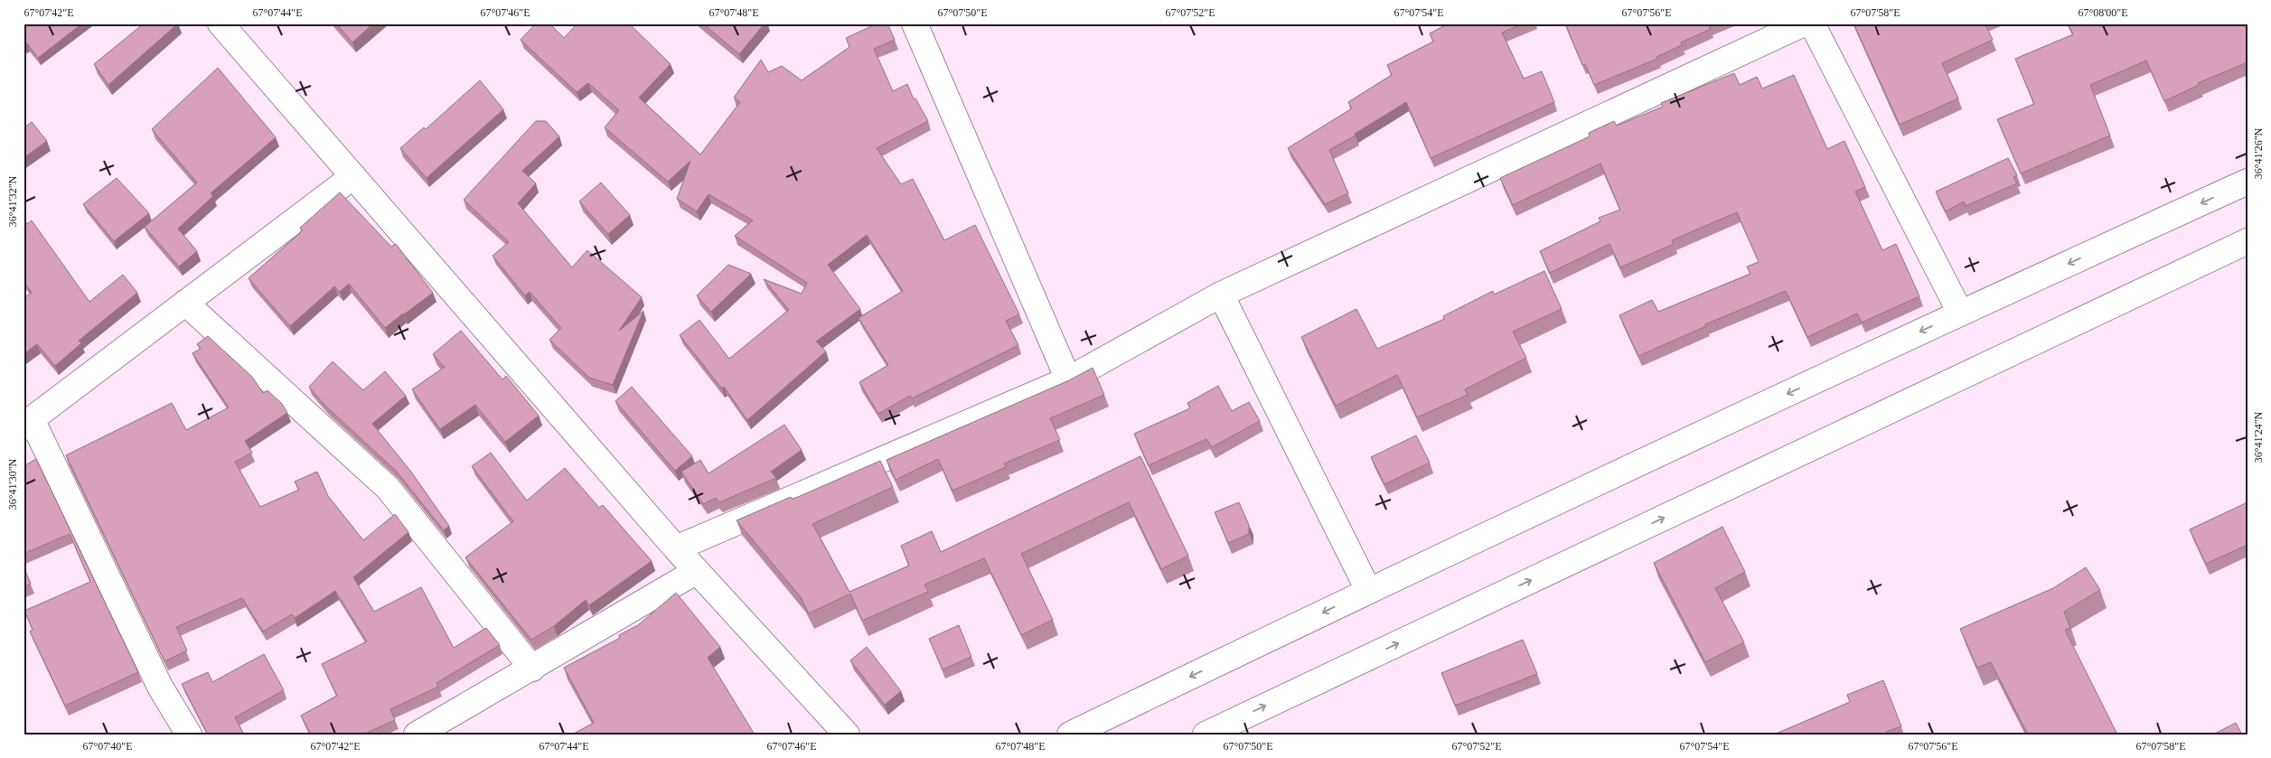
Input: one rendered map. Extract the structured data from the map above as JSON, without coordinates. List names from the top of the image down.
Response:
{
  "coordinates": [
    "67°07'42\"E",
    "67°07'44\"E",
    "67°07'46\"E",
    "67°07'48\"E",
    "67°07'50\"E",
    "67°07'52\"E",
    "67°07'54\"E",
    "67°07'56\"E",
    "67°07'58\"E",
    "67°08'00\"E",
    "36°41'26\"N",
    "36°41'32\"N",
    "36°41'24\"N",
    "36°41'30\"N",
    "67°07'40\"E"
  ]
}
